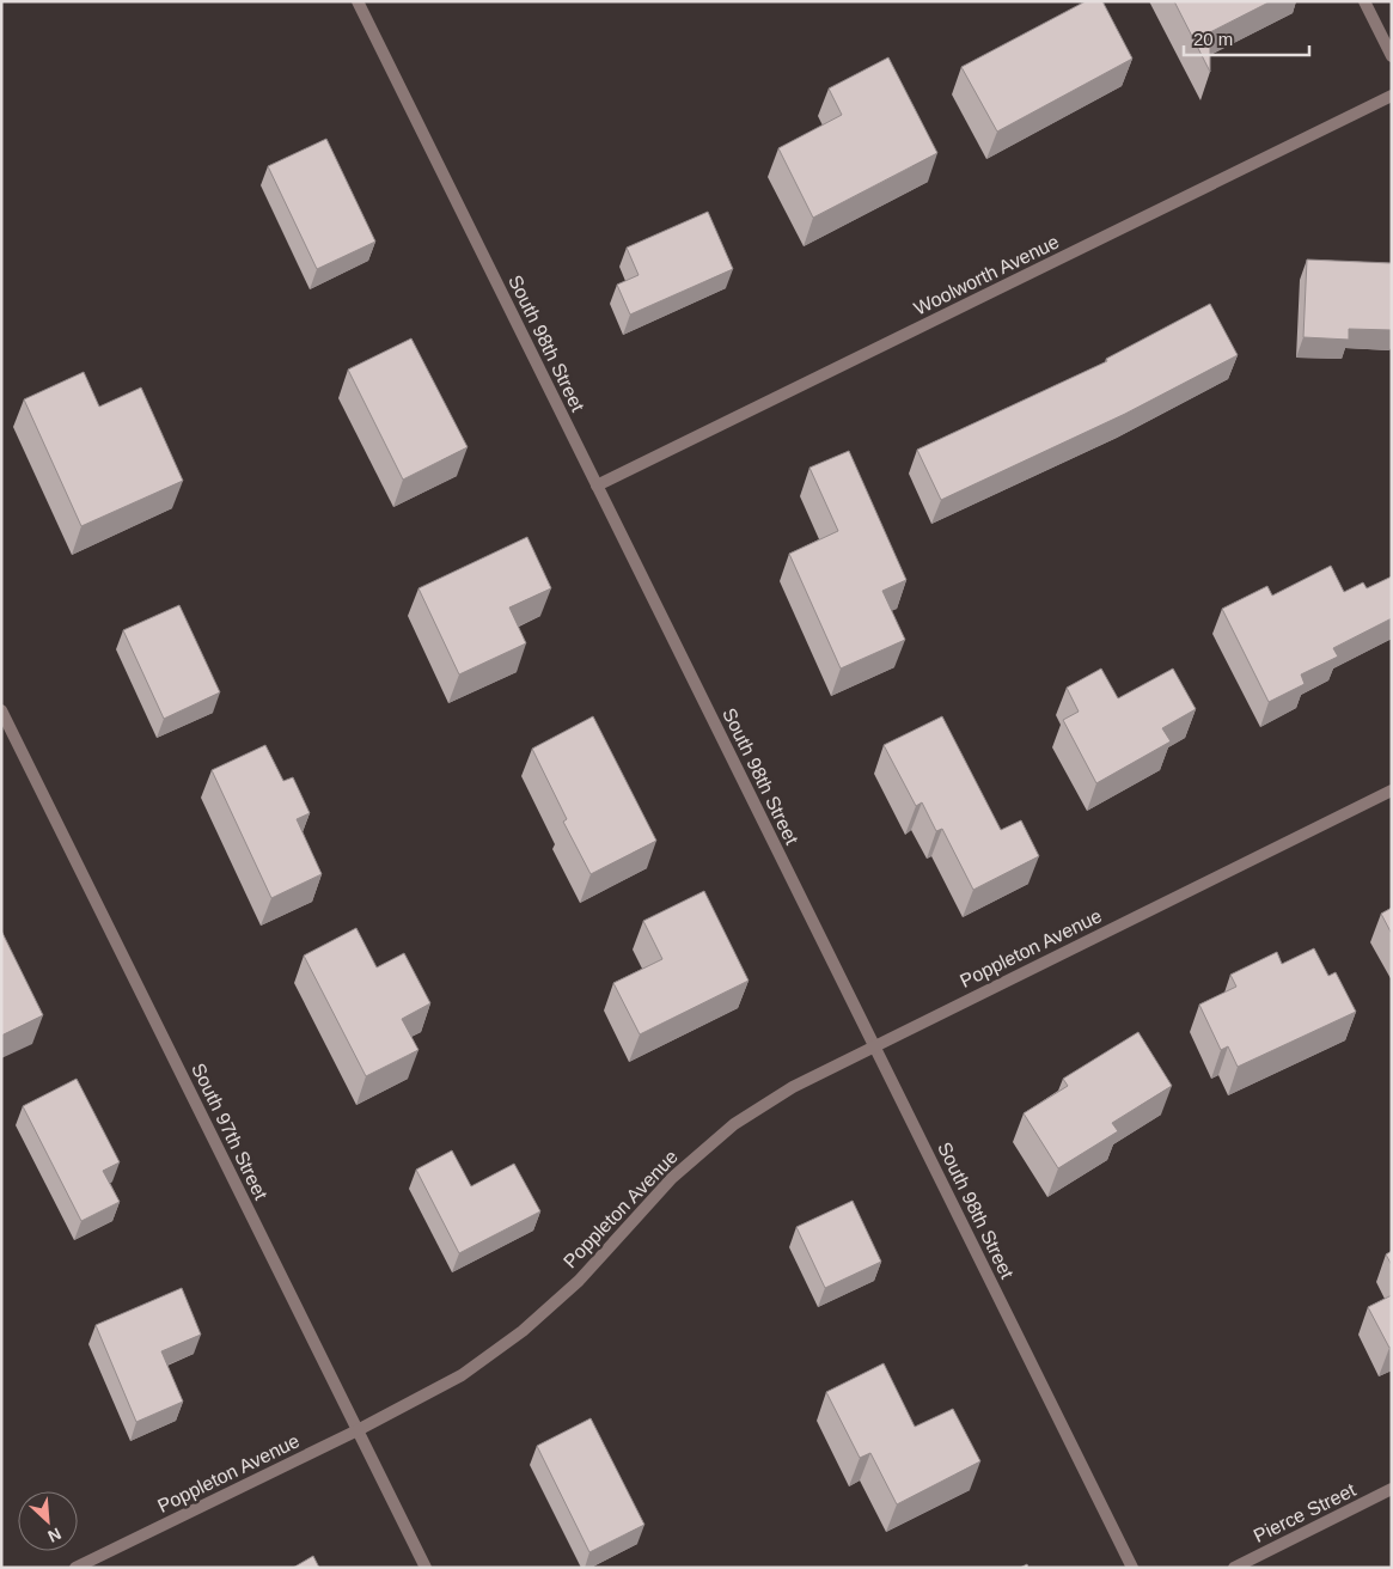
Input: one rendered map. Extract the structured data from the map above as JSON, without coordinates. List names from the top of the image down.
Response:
{
  "streets": {
    "street": [
      "Woolworth Avenue",
      "South 98th Street",
      "Poppleton Avenue",
      "South 97th Street",
      "Pierce Street"
    ]
  },
  "crossings": [
    ["Woolworth Avenue", "South 98th Street"],
    ["South 98th Street", "Poppleton Avenue"],
    ["Poppleton Avenue", "South 97th Street"]
  ],
  "scale_bar": "20 m",
  "north": "bottom right"
}
